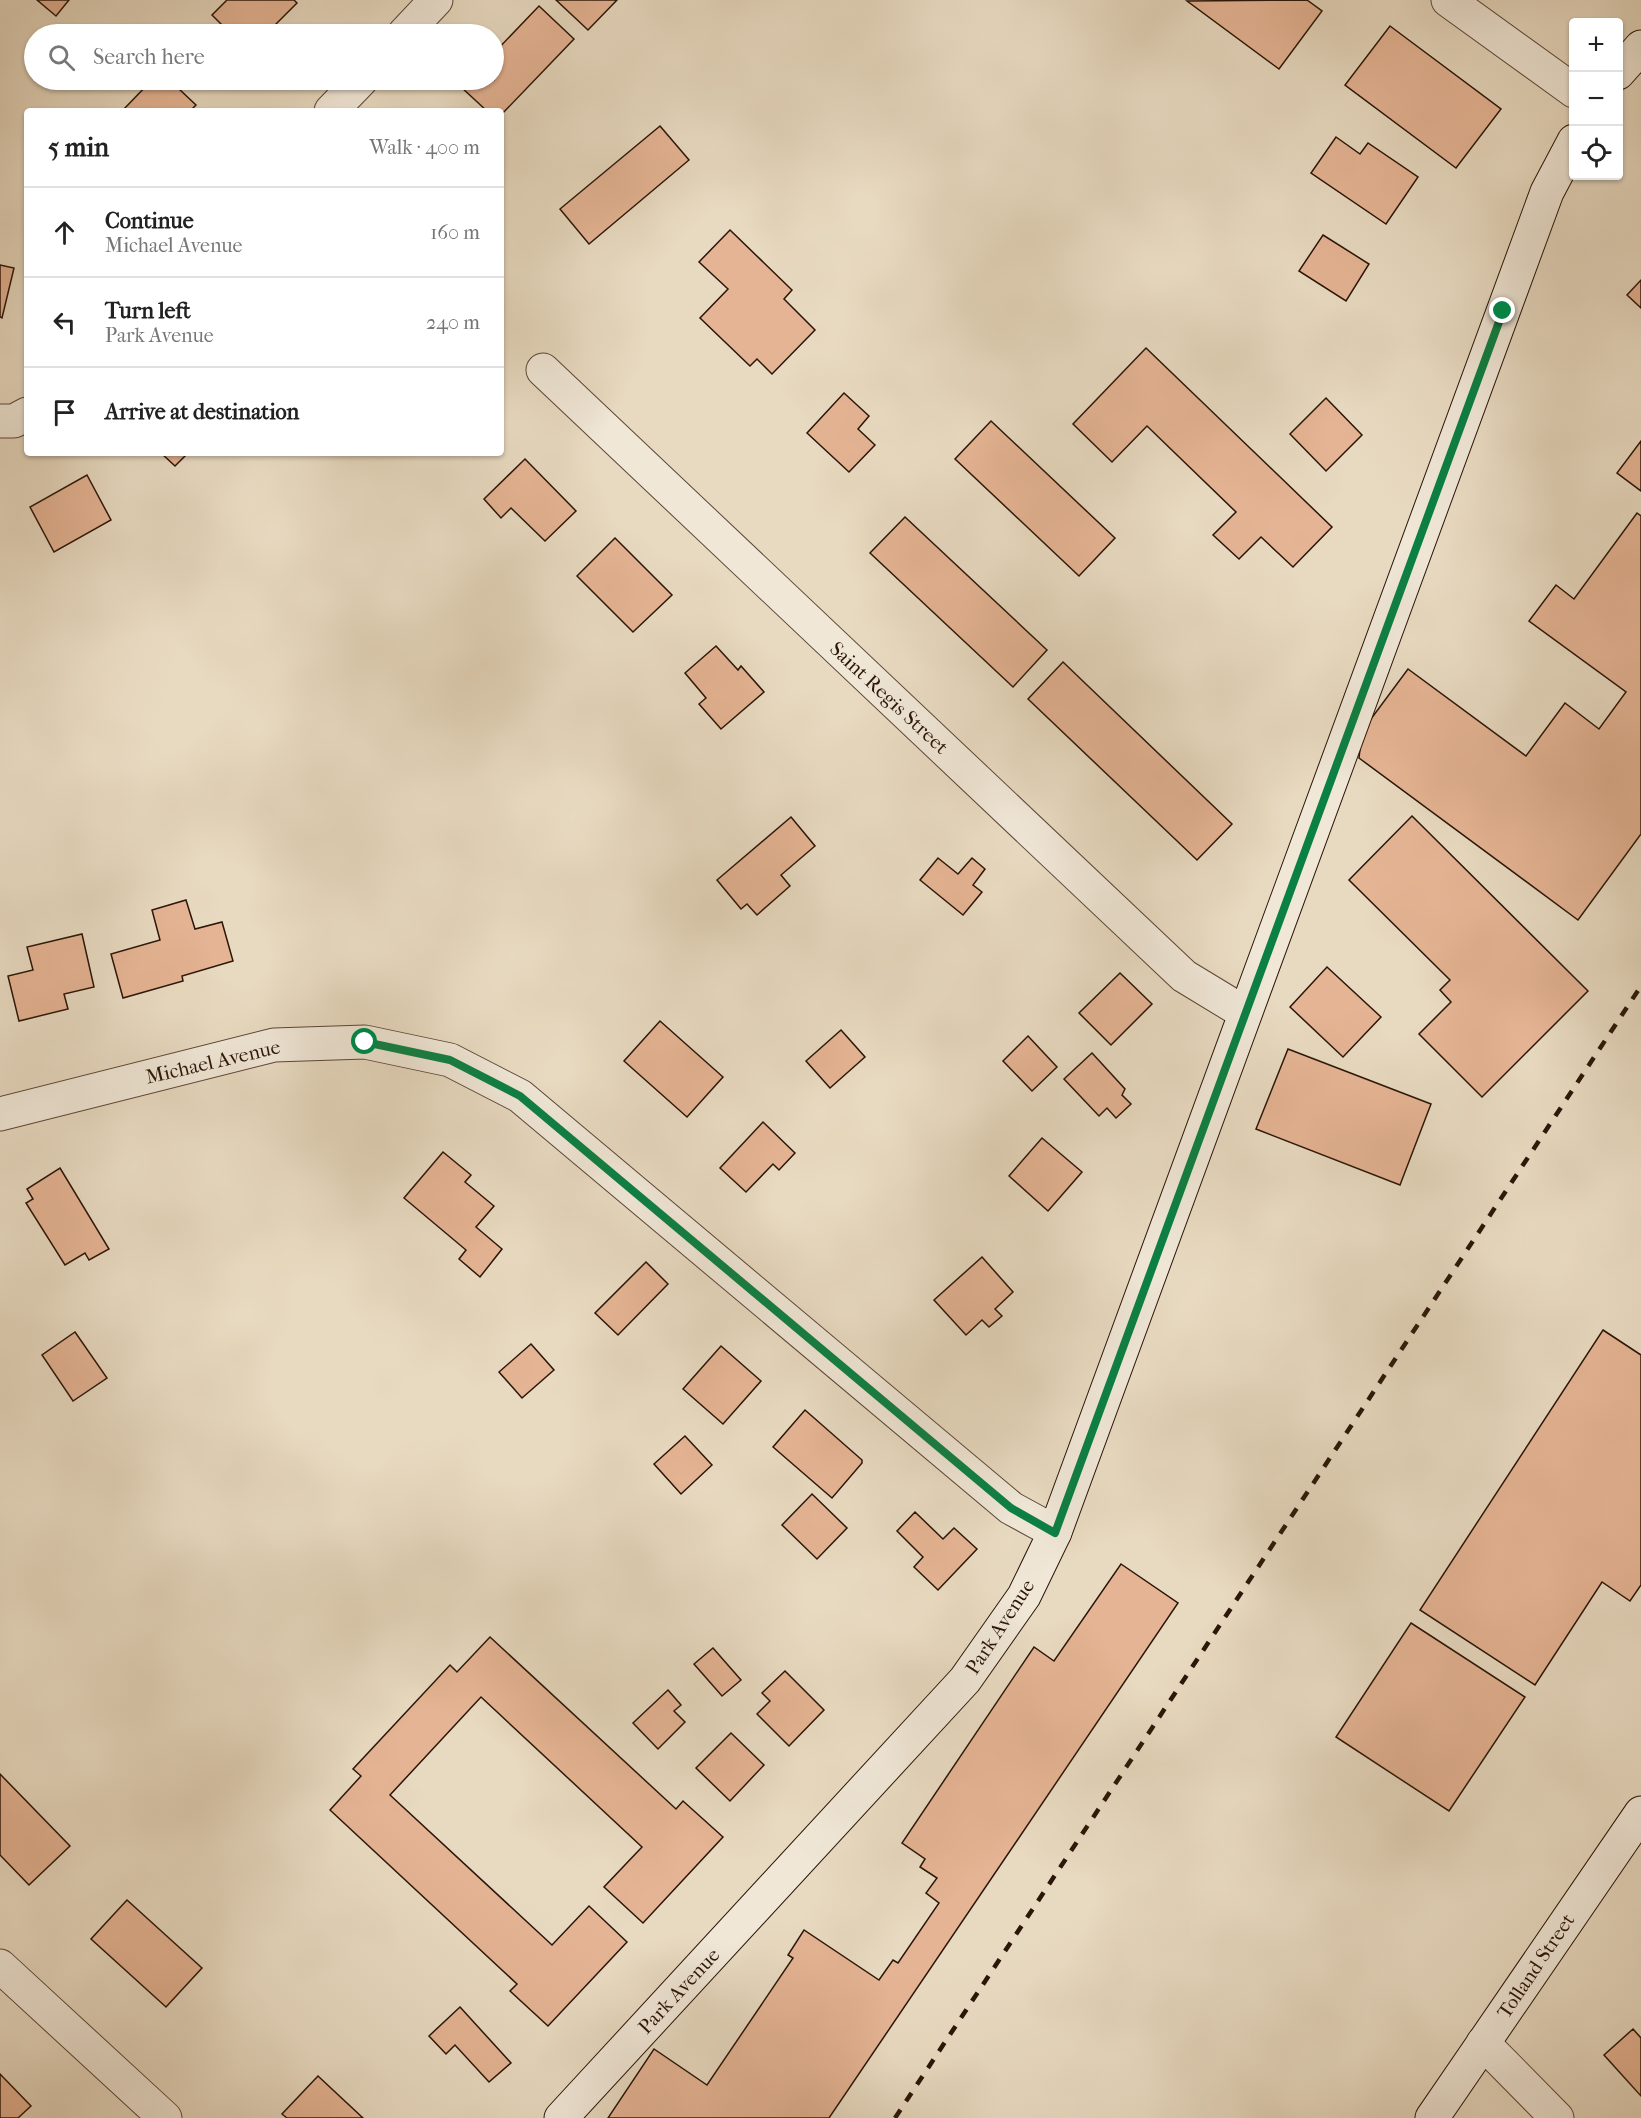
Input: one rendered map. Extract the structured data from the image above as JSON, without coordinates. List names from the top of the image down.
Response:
{
  "streets": {
    "street": [
      "Saint Regis Street",
      "Michael Avenue",
      "Park Avenue",
      "Tolland Street"
    ]
  },
  "crossings": [
    ["Saint Regis Street", "Park Avenue"],
    ["Michael Avenue", "Park Avenue"]
  ],
  "page": {
    "map_buttons": ["+", "−"],
    "search": "Search here",
    "heading": ["5 min", "Walk · 400 m"],
    "list": [
      ["Continue", "Michael Avenue", "160 m"],
      ["Turn left", "Park Avenue", "240 m"],
      "Arrive at destination"
    ]
  }
}
